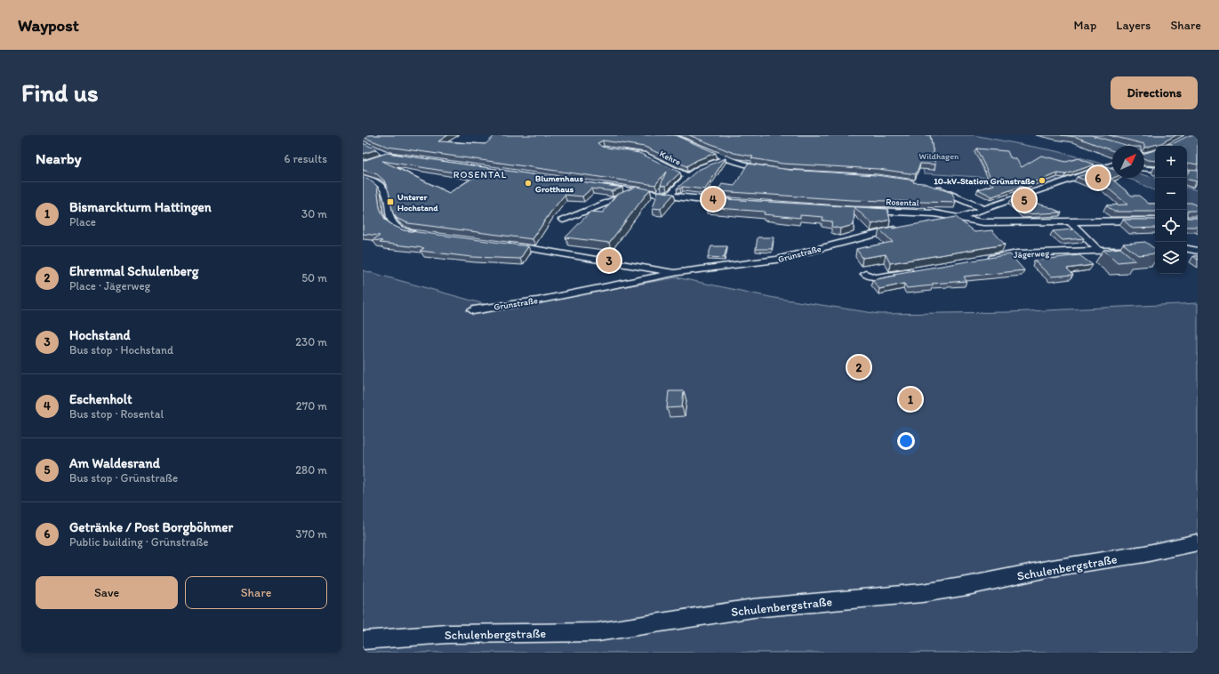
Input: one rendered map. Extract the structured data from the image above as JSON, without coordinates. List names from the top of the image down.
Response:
{
  "streets": {
    "street": [
      "Kehre",
      "Rosental",
      "Grünstraße",
      "Jägerweg",
      "Schulenbergstraße"
    ]
  },
  "districts": ["ROSENTAL"],
  "parks": ["Wildhagen"],
  "places": {
    "other": ["10-kV-Station Grünstraße", "Blumenhaus Grotthaus"],
    "transit": ["Unterer Hochstand"]
  },
  "north": "top right",
  "page": {
    "header": "Waypost",
    "nav": ["Map", "Layers", "Share"],
    "buttons": [
      "Directions",
      ["Save", "Share"]
    ],
    "title": "Find us",
    "heading": ["Nearby", "6 results"],
    "map_buttons": ["+", "−"],
    "pins": [
      "6",
      "4",
      "5",
      "3",
      "2",
      "1"
    ],
    "list": [
      {
        "mark": "1",
        "name": "Bismarckturm Hattingen",
        "note": "Place",
        "value": "30 m"
      },
      {
        "mark": "2",
        "name": "Ehrenmal Schulenberg",
        "note": "Place · Jägerweg",
        "value": "50 m"
      },
      {
        "mark": "3",
        "name": "Hochstand",
        "note": "Bus stop · Hochstand",
        "value": "230 m"
      },
      {
        "mark": "4",
        "name": "Eschenholt",
        "note": "Bus stop · Rosental",
        "value": "270 m"
      },
      {
        "mark": "5",
        "name": "Am Waldesrand",
        "note": "Bus stop · Grünstraße",
        "value": "280 m"
      },
      {
        "mark": "6",
        "name": "Getränke / Post Borgböhmer",
        "note": "Public building · Grünstraße",
        "value": "370 m"
      }
    ]
  }
}
